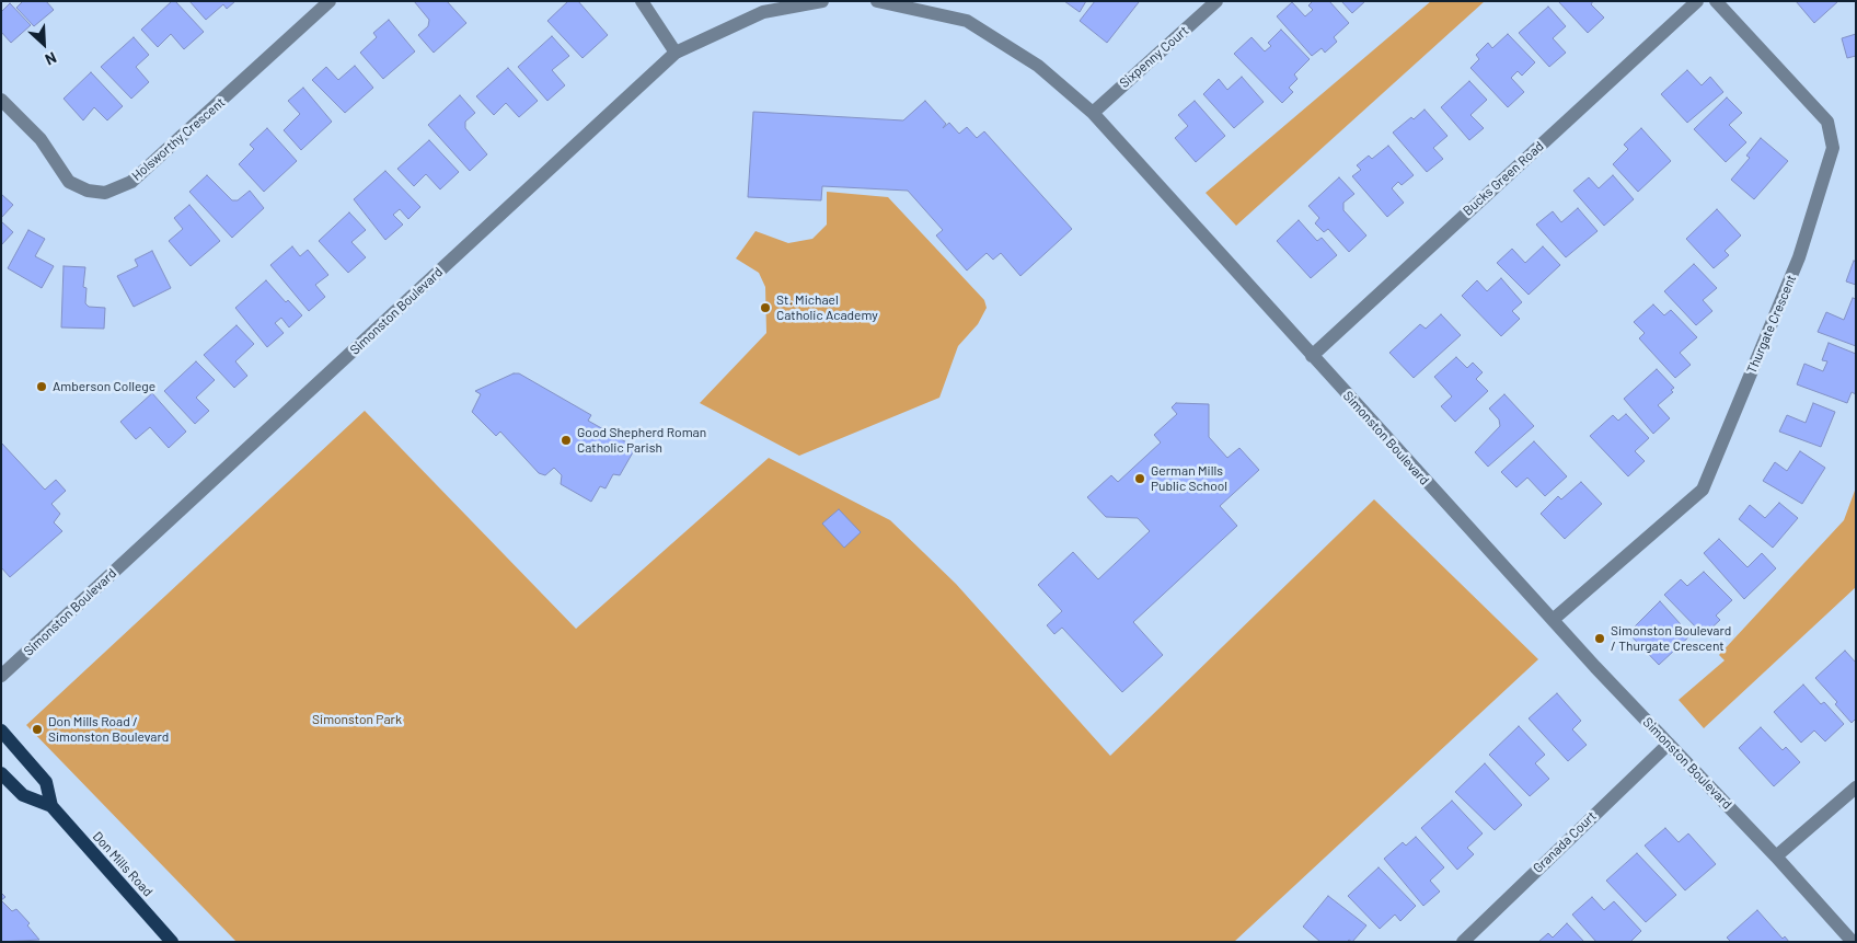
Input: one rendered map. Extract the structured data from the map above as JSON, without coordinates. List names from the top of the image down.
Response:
{
  "streets": {
    "main road": ["Don Mills Road"],
    "street": [
      "Sixpenny Court",
      "Holsworthy Crescent",
      "Bucks Green Road",
      "Simonston Boulevard",
      "Thurgate Crescent",
      "Granada Court"
    ]
  },
  "crossings": [
    ["Sixpenny Court", "Simonston Boulevard"],
    ["Bucks Green Road", "Simonston Boulevard"],
    ["Simonston Boulevard", "Thurgate Crescent"],
    ["Simonston Boulevard", "Granada Court"]
  ],
  "parks": ["Simonston Park"],
  "places": [
    "St. Michael Catholic Academy",
    "Amberson College",
    "Good Shepherd Roman Catholic Parish",
    "German Mills Public School",
    "Simonston Boulevard / Thurgate Crescent",
    "Don Mills Road / Simonston Boulevard"
  ],
  "north": "bottom right"
}
